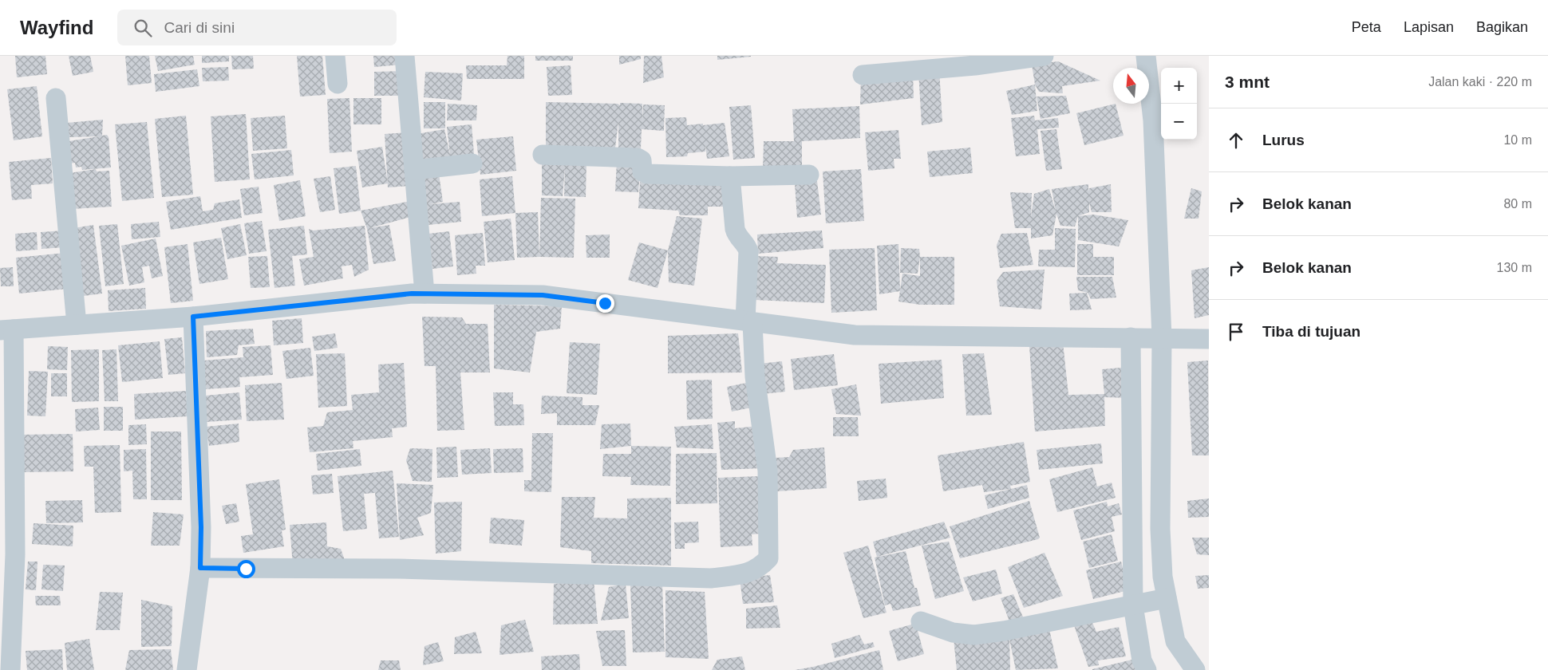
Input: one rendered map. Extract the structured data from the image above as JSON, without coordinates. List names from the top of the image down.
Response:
{
  "north": "top",
  "page": {
    "header": "Wayfind",
    "search": "Cari di sini",
    "nav": ["Peta", "Lapisan", "Bagikan"],
    "heading": ["3 mnt", "Jalan kaki · 220 m"],
    "map_buttons": ["+", "−"],
    "list": [
      ["Lurus", "10 m"],
      ["Belok kanan", "80 m"],
      ["Belok kanan", "130 m"],
      "Tiba di tujuan"
    ]
  }
}
